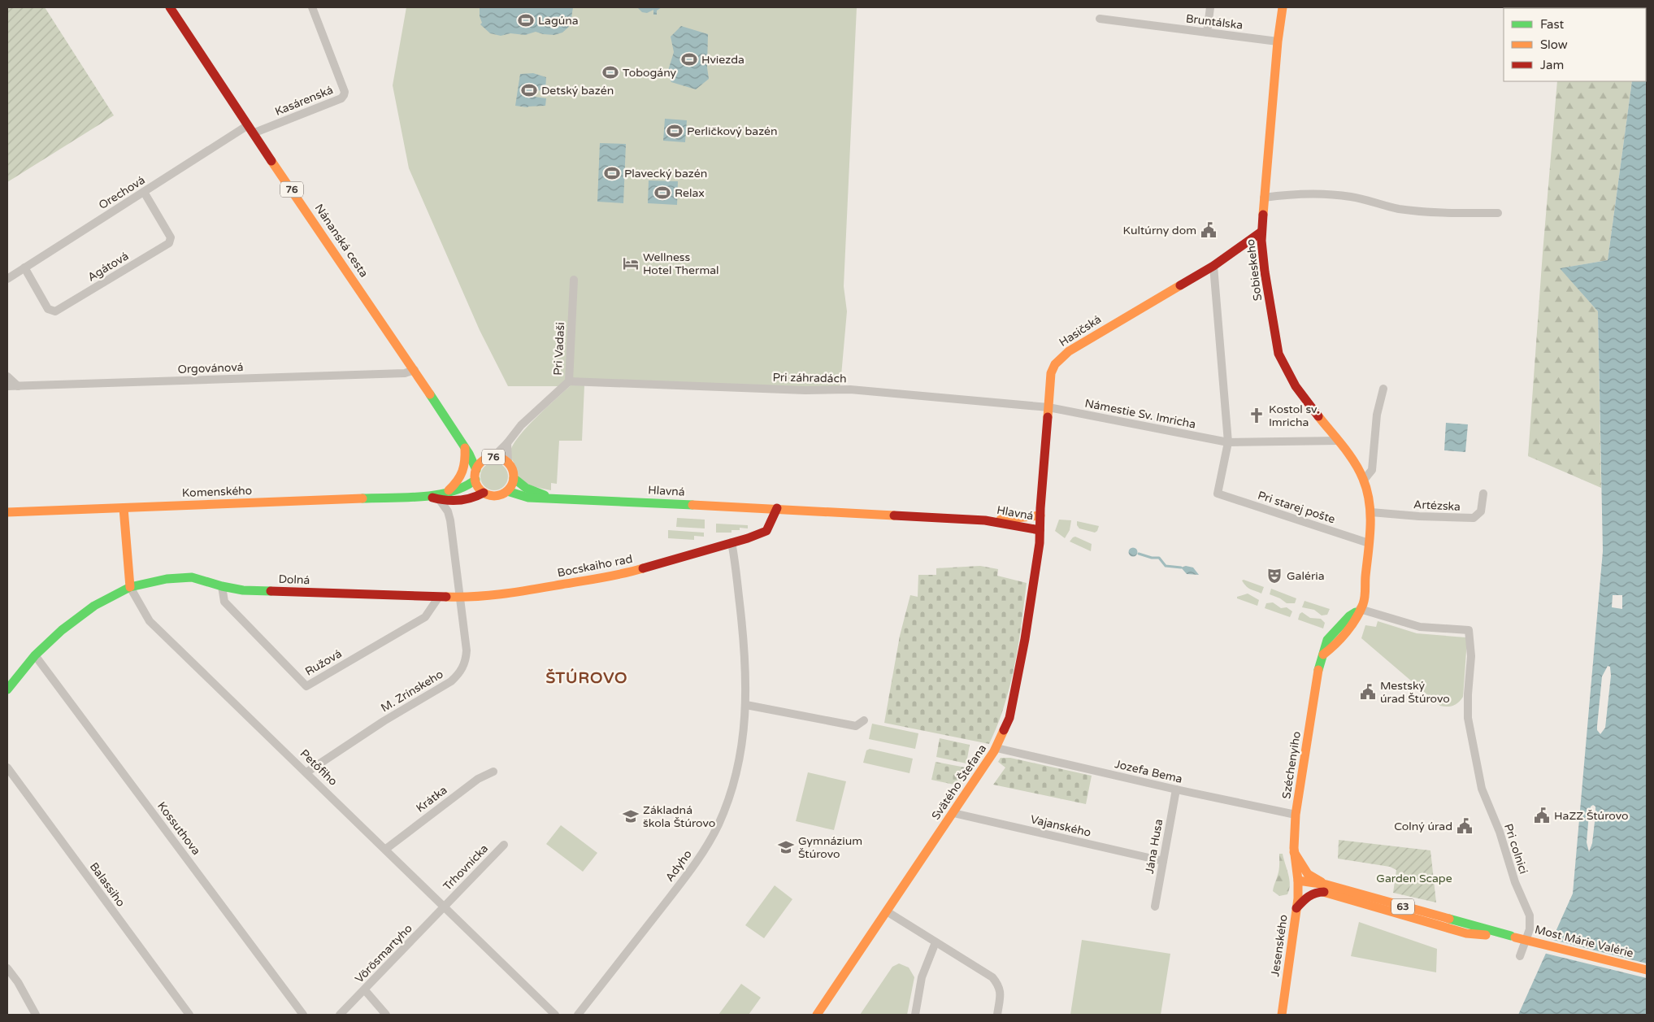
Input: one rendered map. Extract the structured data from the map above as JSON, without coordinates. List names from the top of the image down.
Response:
{
  "streets": {
    "street": [
      "Bruntálska",
      "Kasárenská",
      "76",
      "Orechová",
      "Nánanská cesta",
      "Agátová",
      "Sobieskeho",
      "Hasičská",
      "Pri Vadaši",
      "Orgovánová",
      "Pri záhradách",
      "Námestie Sv. Imricha",
      "Hlavná",
      "Komenského",
      "Artézska",
      "Pri starej pošte",
      "Bocskaiho rad",
      "Dolná",
      "Ružová",
      "M. Zrínskeho",
      "Széchenyiho",
      "Petőfiho",
      "Jozefa Bema",
      "Svätého Štefana",
      "Krátka",
      "Vajanského",
      "Kossuthova",
      "Jána Husa",
      "Pri colnici",
      "Adyho",
      "Trhovnícka",
      "Balassiho",
      "63",
      "Most Márie Valérie",
      "Jesenského",
      "Vörösmartyho"
    ]
  },
  "crossings": [
    ["Bruntálska", "Sobieskeho"],
    ["Kasárenská", "Nánanská cesta"],
    ["76", "Nánanská cesta"],
    ["76", "Pri Vadaši"],
    ["76", "Hlavná"],
    ["Orechová", "Nánanská cesta"],
    ["Orechová", "Agátová"],
    ["Nánanská cesta", "Orgovánová"],
    ["Sobieskeho", "Hasičská"],
    ["Sobieskeho", "Námestie Sv. Imricha"],
    ["Sobieskeho", "Artézska"],
    ["Sobieskeho", "Pri starej pošte"],
    ["Sobieskeho", "Széchenyiho"],
    ["Sobieskeho", "Pri colnici"],
    ["Hasičská", "Pri záhradách"],
    ["Hasičská", "Námestie Sv. Imricha"],
    ["Hasičská", "Hlavná"],
    ["Hasičská", "Svätého Štefana"],
    ["Pri Vadaši", "Pri záhradách"],
    ["Pri Vadaši", "Hlavná"],
    ["Pri záhradách", "Námestie Sv. Imricha"],
    ["Námestie Sv. Imricha", "Pri starej pošte"],
    ["Hlavná", "Svätého Štefana"],
    ["Komenského", "Petőfiho"],
    ["Bocskaiho rad", "Dolná"],
    ["Bocskaiho rad", "M. Zrínskeho"],
    ["Bocskaiho rad", "Adyho"],
    ["Dolná", "Ružová"],
    ["Dolná", "M. Zrínskeho"],
    ["Dolná", "Petőfiho"],
    ["Dolná", "Kossuthova"],
    ["M. Zrínskeho", "Petőfiho"],
    ["Széchenyiho", "Jozefa Bema"],
    ["Széchenyiho", "63"],
    ["Széchenyiho", "Jesenského"],
    ["Petőfiho", "Krátka"],
    ["Petőfiho", "Trhovnícka"],
    ["Petőfiho", "Vörösmartyho"],
    ["Jozefa Bema", "Svätého Štefana"],
    ["Jozefa Bema", "Jána Husa"],
    ["Svätého Štefana", "Vajanského"],
    ["Vajanského", "Jána Husa"],
    ["Trhovnícka", "Vörösmartyho"],
    ["63", "Most Márie Valérie"],
    ["63", "Jesenského"]
  ],
  "districts": ["ŠTÚROVO"],
  "parks": ["Garden Scape"],
  "places": {
    "sports": [
      "Lagúna",
      "Hviezda",
      "Tobogány",
      "Detský bazén",
      "Perličkový bazén",
      "Plavecký bazén",
      "Relax"
    ],
    "public building": [
      "Kultúrny dom",
      "Mestský úrad Štúrovo",
      "HaZZ Štúrovo",
      "Colný úrad"
    ],
    "hotel": ["Wellness Hotel Thermal"],
    "church": ["Kostol sv. Imricha"],
    "theatre": ["Galéria"],
    "school or university": ["Základná škola Štúrovo", "Gymnázium Štúrovo"]
  },
  "legend": ["Fast", "Slow", "Jam"]
}
